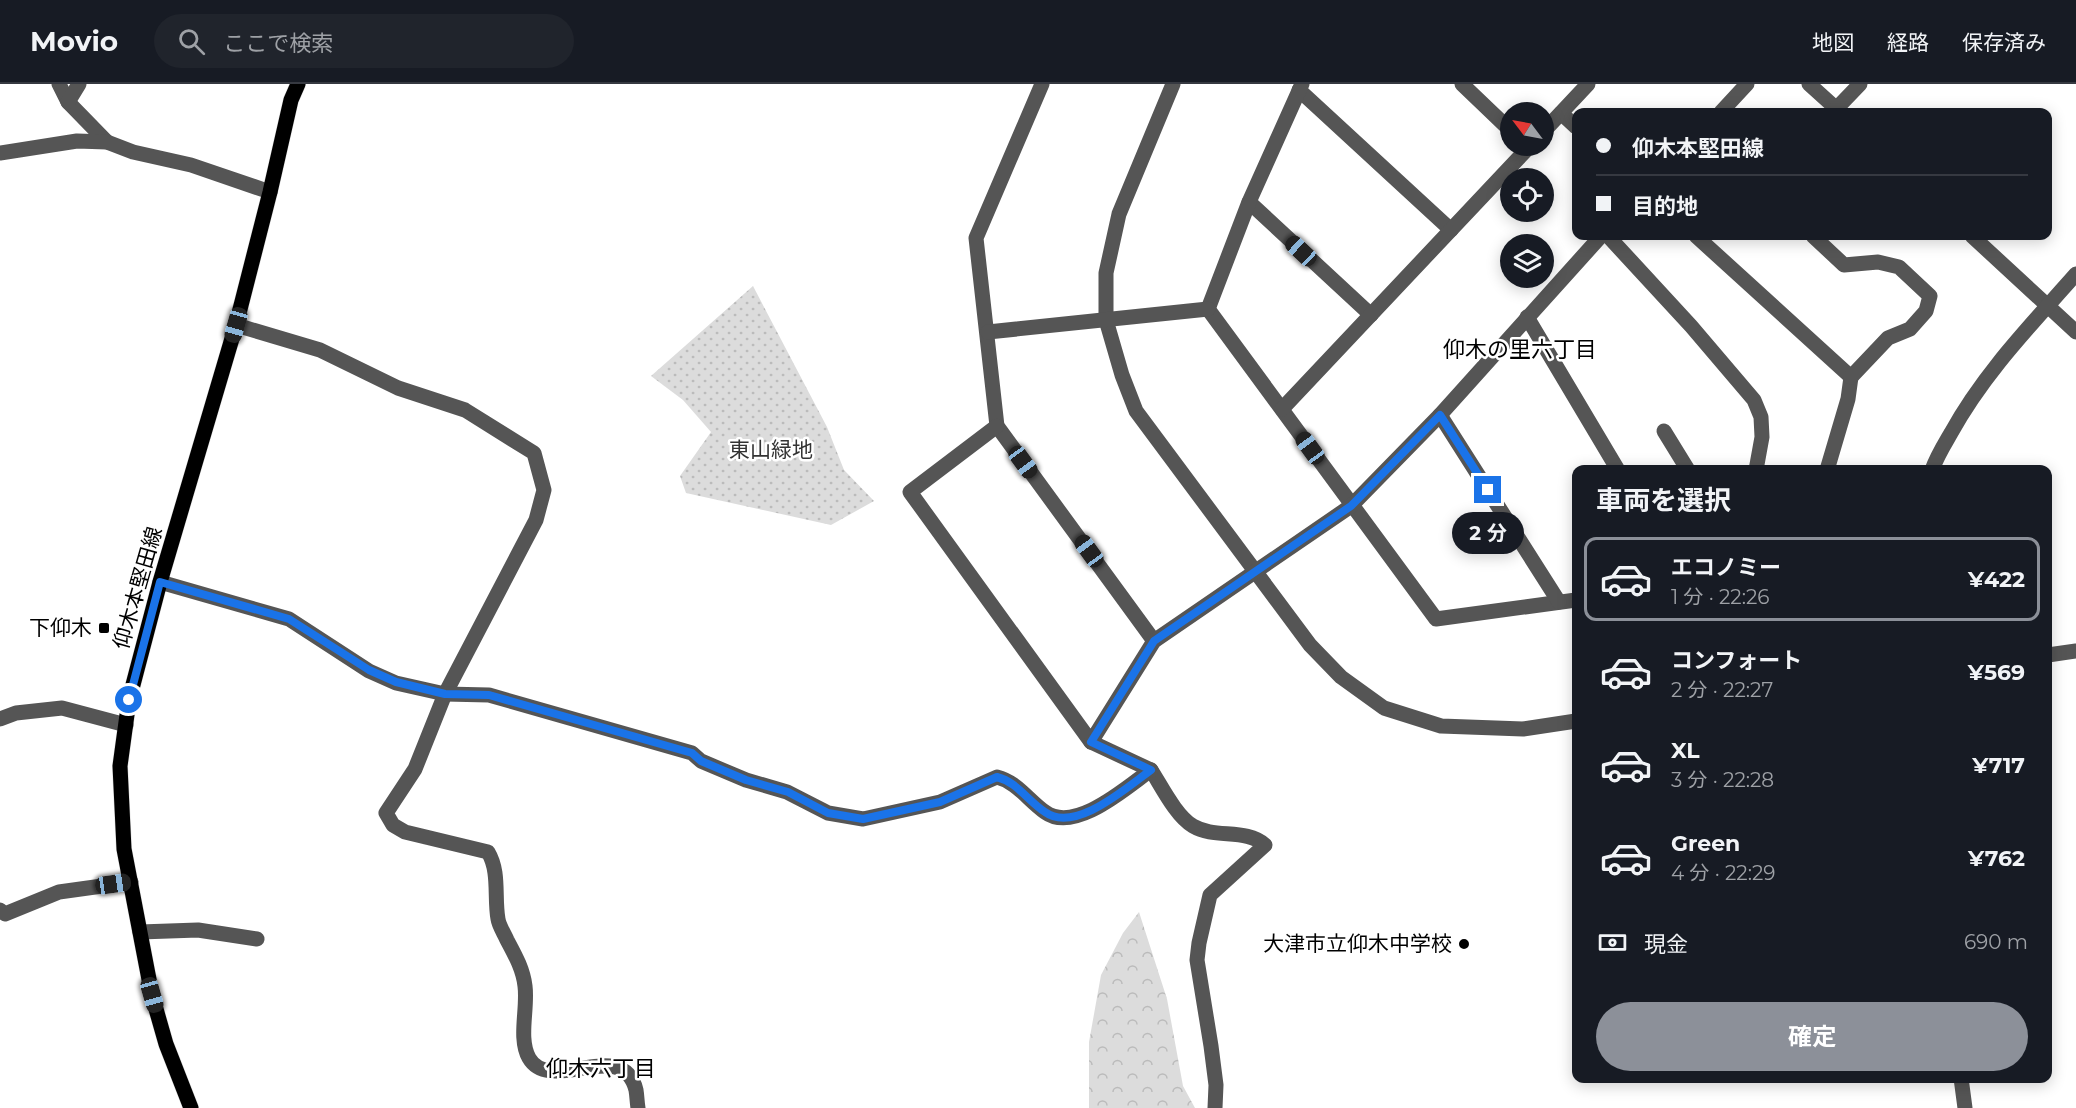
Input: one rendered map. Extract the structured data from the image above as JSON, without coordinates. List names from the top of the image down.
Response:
{
  "streets": {
    "main road": ["仰木本堅田線"]
  },
  "districts": ["仰木の里六丁目", "仰木六丁目"],
  "parks": ["東山緑地"],
  "places": {
    "transit": ["下仰木"],
    "other": ["大津市立仰木中学校"]
  },
  "north": "top left",
  "page": {
    "header": "Movio",
    "search": "ここで検索",
    "nav": ["地図", "経路", "保存済み"],
    "banner": ["仰木本堅田線", "目的地"],
    "heading": "車両を選択",
    "bubble": "2 分",
    "list": [
      {
        "name": "エコノミー",
        "note": "1 分 · 22:26",
        "value": "¥422"
      },
      {
        "name": "コンフォート",
        "note": "2 分 · 22:27",
        "value": "¥569"
      },
      {
        "name": "XL",
        "note": "3 分 · 22:28",
        "value": "¥717"
      },
      {
        "name": "Green",
        "note": "4 分 · 22:29",
        "value": "¥762"
      }
    ],
    "pay": ["現金", "690 m"],
    "buttons": "確定"
  }
}
